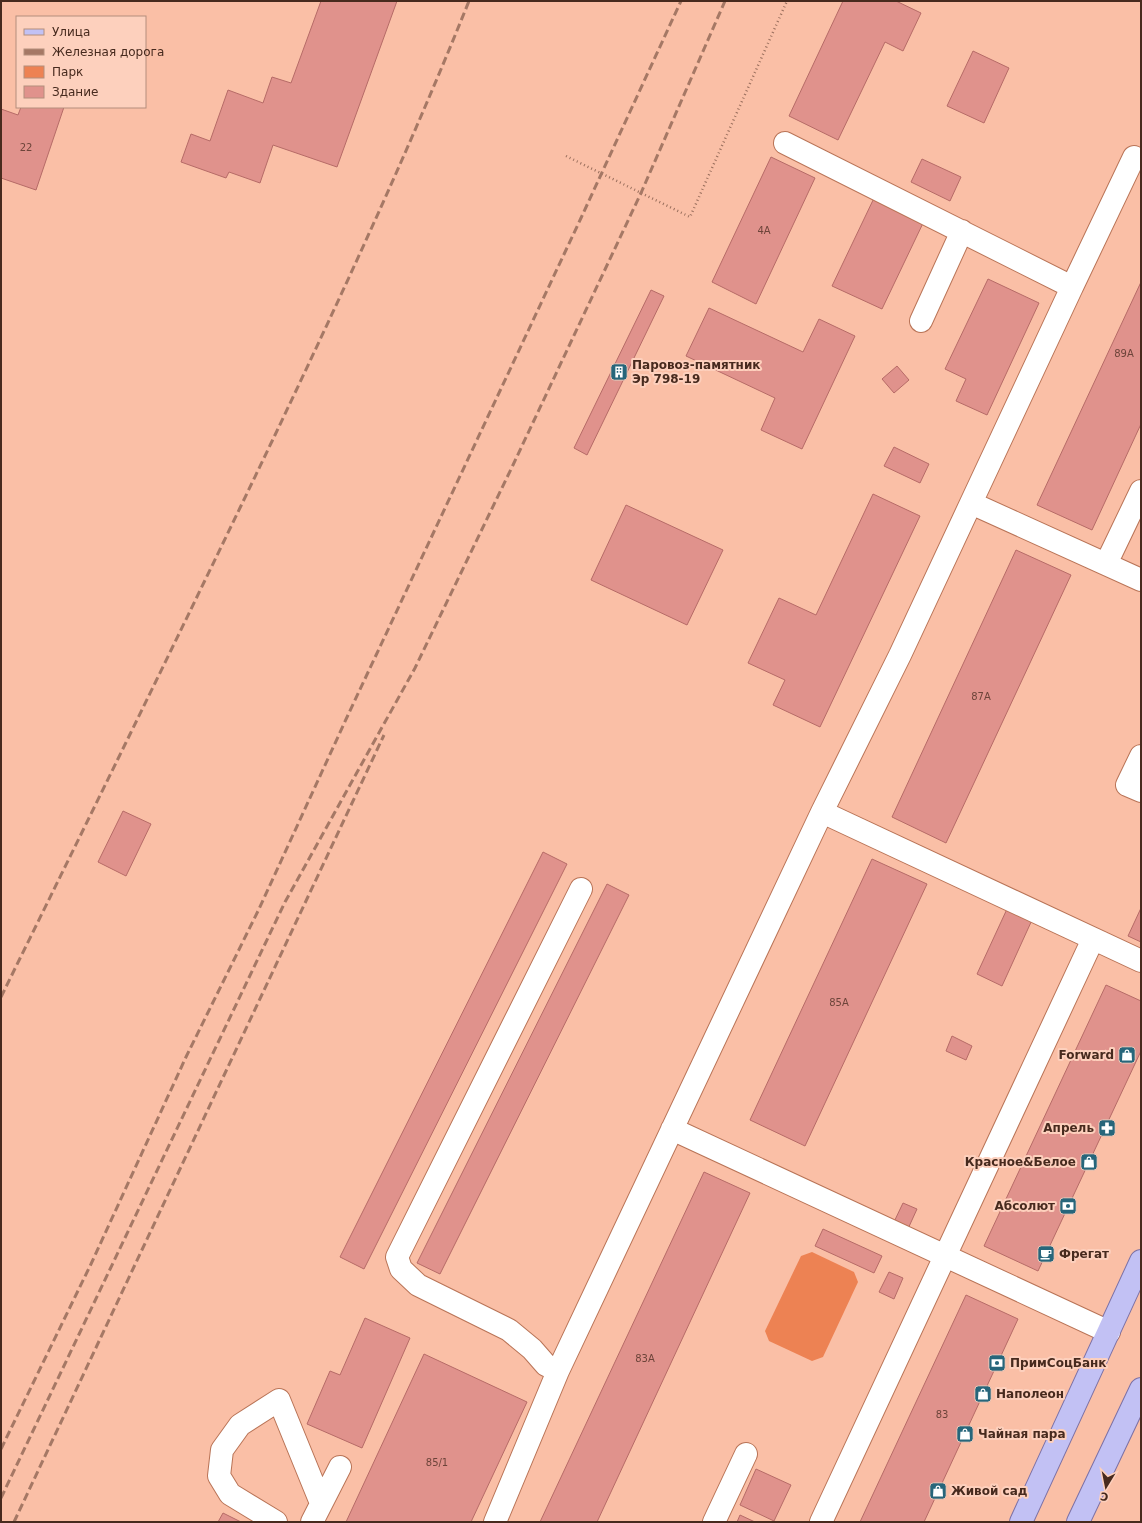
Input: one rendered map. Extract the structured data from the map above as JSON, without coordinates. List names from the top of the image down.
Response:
{
  "places": {
    "building": ["Паровоз-памятник Эр 798-19"],
    "shop": [
      "Forward",
      "Красное&Белое",
      "Наполеон",
      "Чайная пара",
      "Живой сад"
    ],
    "pharmacy": ["Апрель"],
    "bank": ["Абсолют", "ПримСоцБанк"],
    "cafe": ["Фрегат"]
  },
  "house_numbers": [
    "22",
    "4А",
    "89А",
    "87А",
    "85А",
    "83А",
    "83",
    "85/1"
  ],
  "legend": [
    "Улица",
    "Железная дорога",
    "Парк",
    "Здание"
  ],
  "north": "bottom"
}
